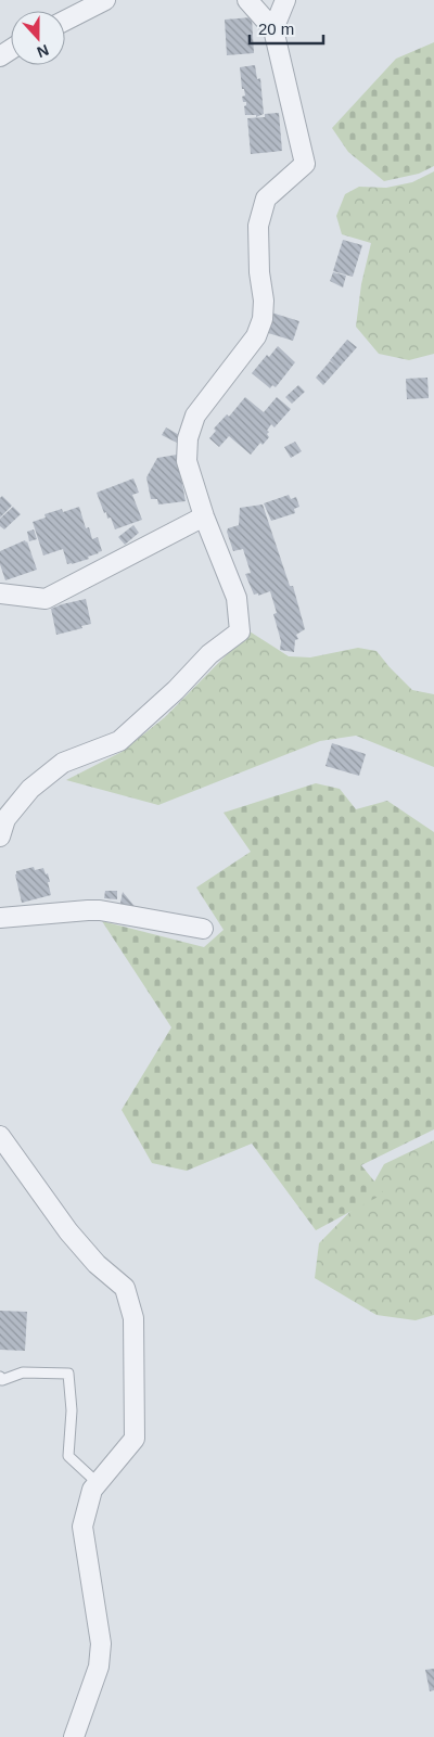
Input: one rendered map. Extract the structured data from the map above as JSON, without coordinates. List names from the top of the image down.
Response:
{
  "scale_bar": "20 m",
  "north": "bottom"
}
